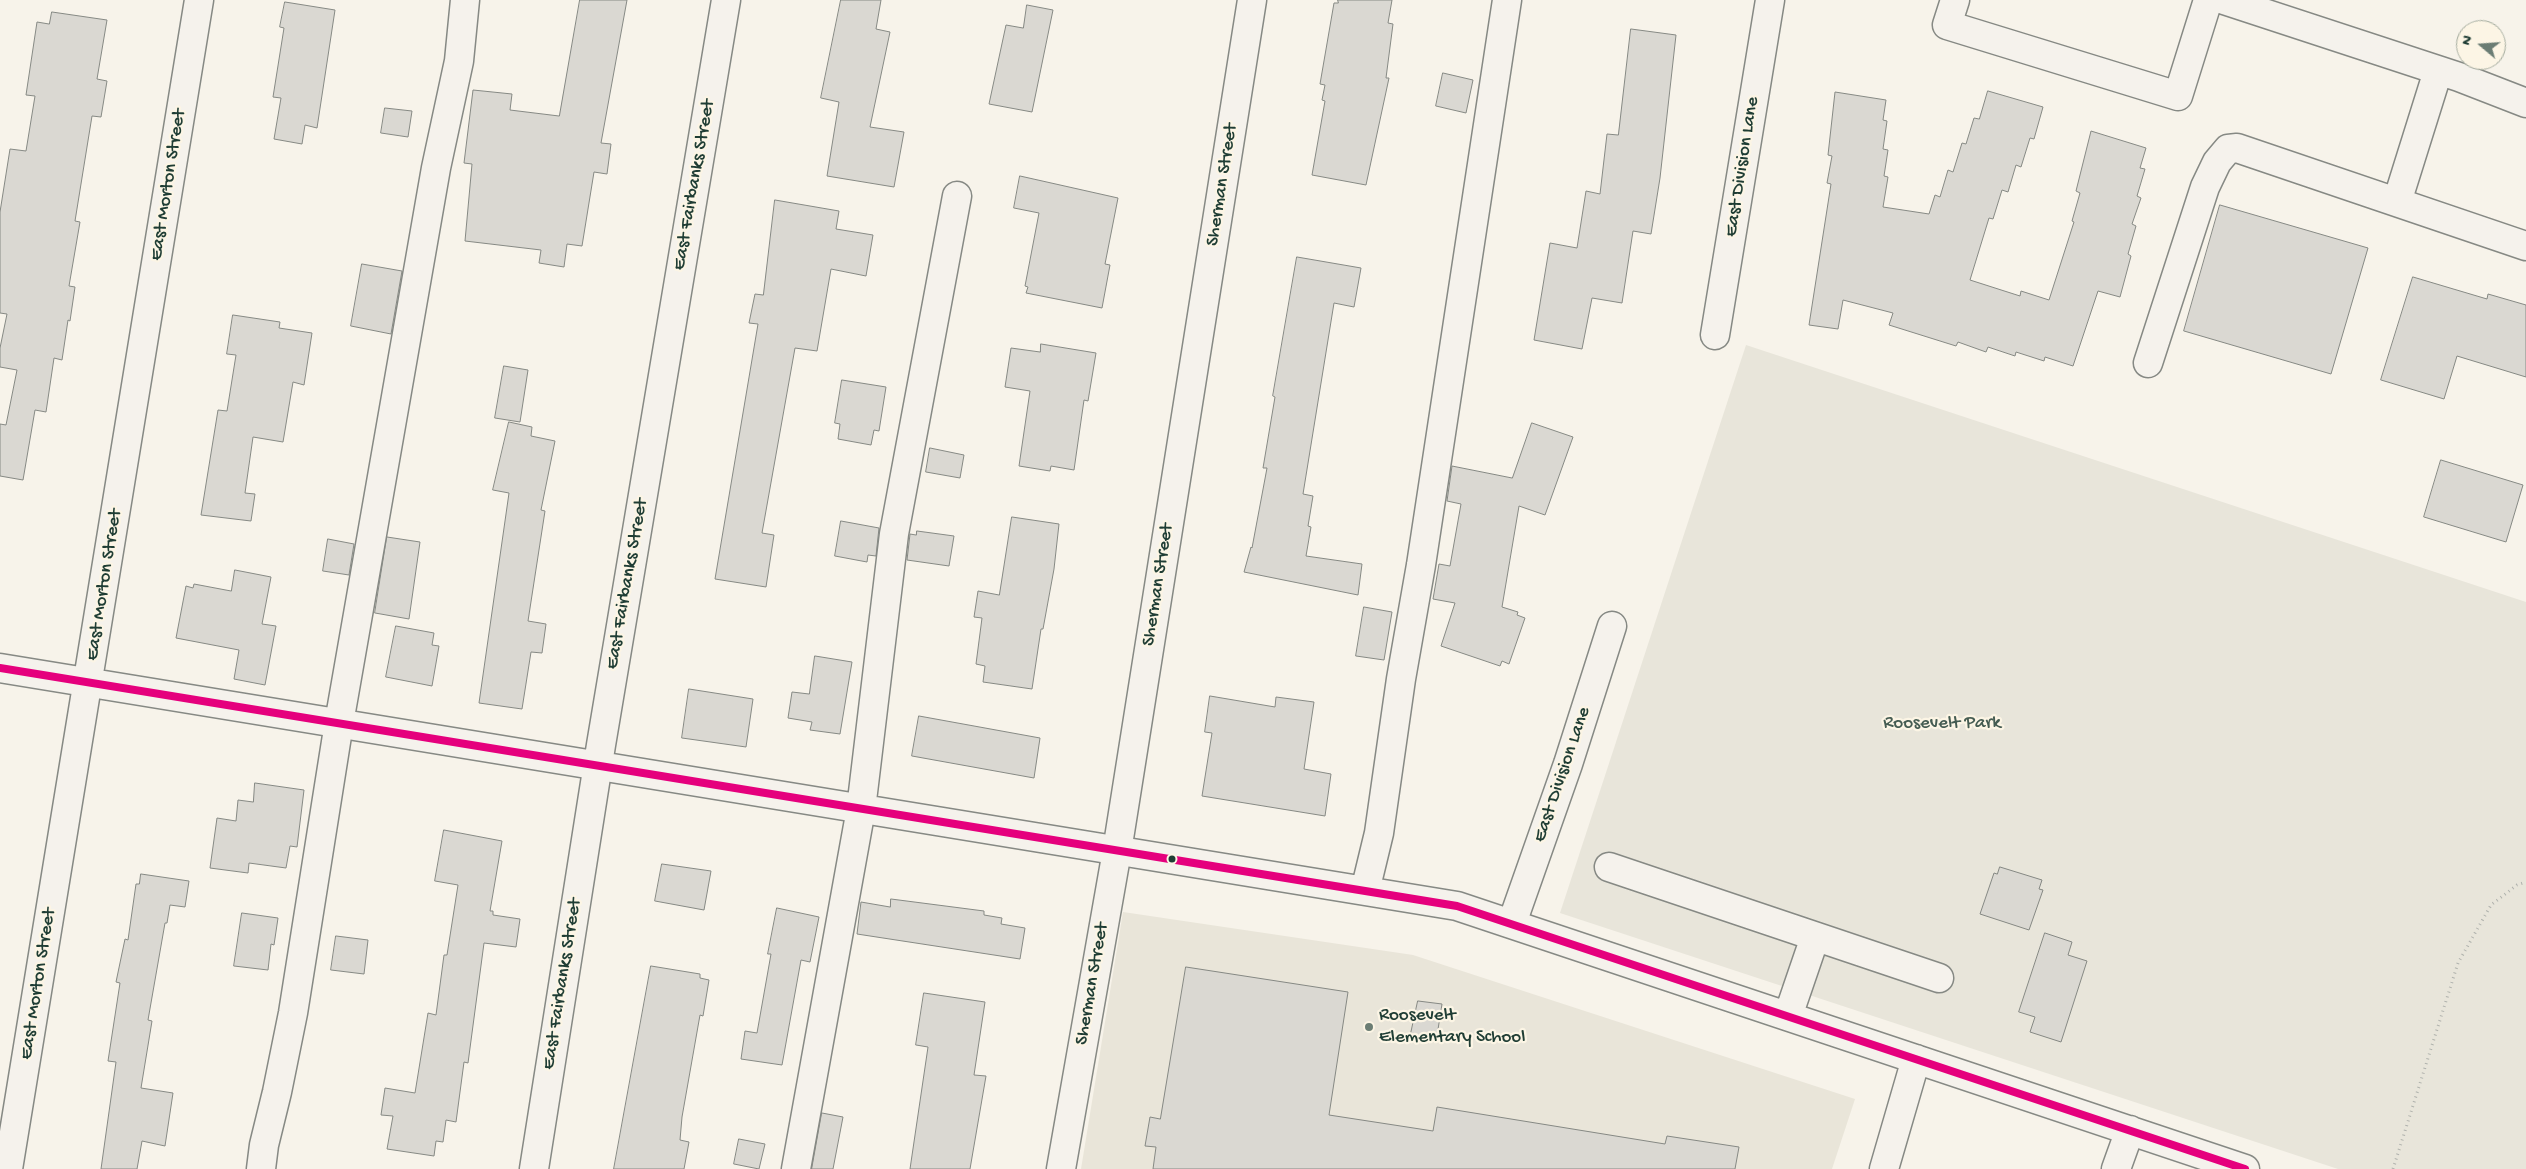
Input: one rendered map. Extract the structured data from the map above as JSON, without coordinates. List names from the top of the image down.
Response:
{
  "streets": {
    "street": [
      "East Division Lane",
      "East Morton Street",
      "East Fairbanks Street",
      "Sherman Street"
    ]
  },
  "parks": ["Roosevelt Park"],
  "places": ["Roosevelt Elementary School"],
  "north": "left"
}
